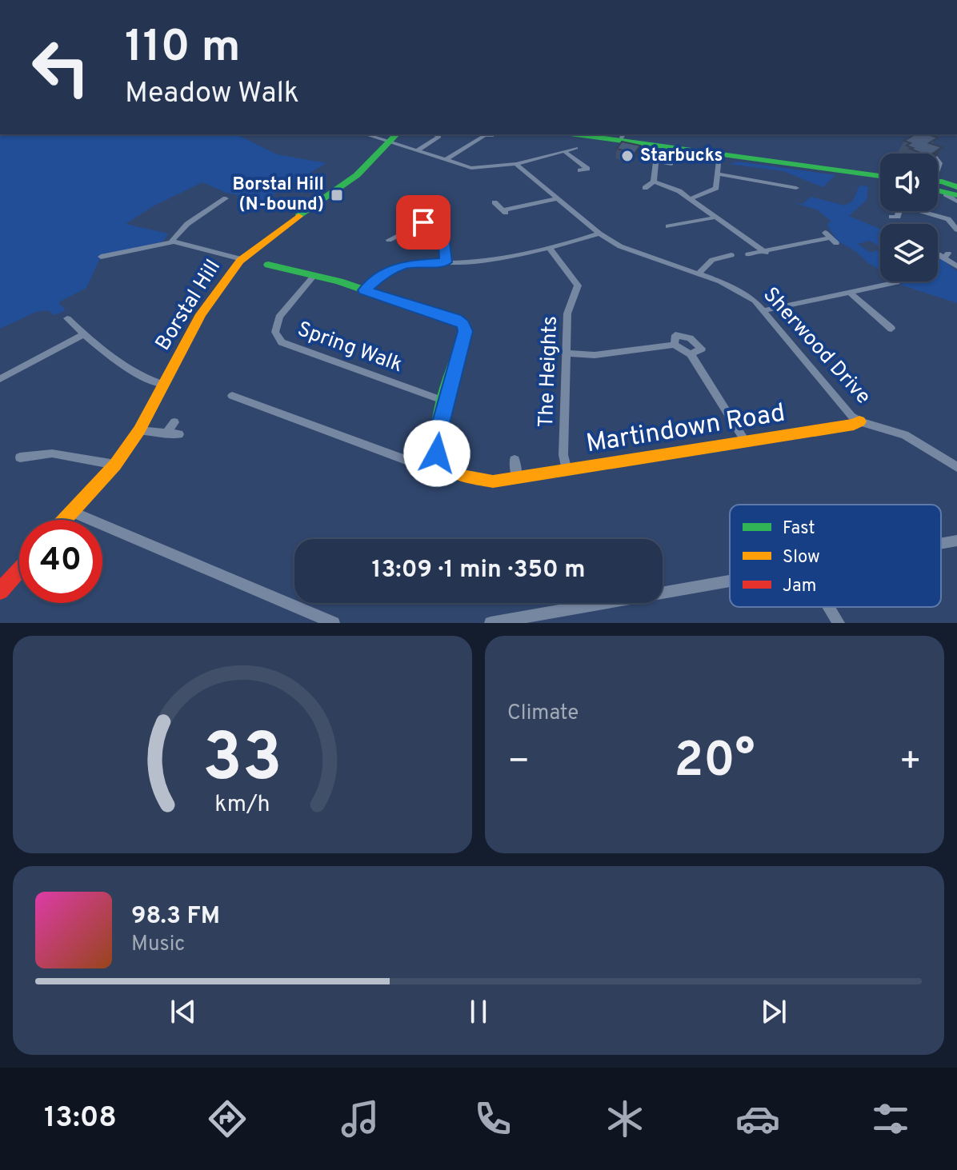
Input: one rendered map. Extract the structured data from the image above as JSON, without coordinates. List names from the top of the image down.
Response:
{
  "streets": {
    "main road": ["Borstal Hill", "Martindown Road"],
    "street": ["Sherwood Drive", "Spring Walk", "The Heights"]
  },
  "crossings": [
    ["Sherwood Drive", "Martindown Road"],
    ["The Heights", "Martindown Road"]
  ],
  "places": {
    "other": ["Starbucks"],
    "transit": ["Borstal Hill (N-bound)"]
  },
  "legend": ["Fast", "Slow", "Jam"],
  "page": {
    "turn": ["110 m", "Meadow Walk"],
    "limit": "40",
    "trip": "13:09 · 1 min · 350 m",
    "tile": "Climate",
    "heat": ["−", "20°", "+"],
    "song": ["98.3 FM", "Music"],
    "tabs": "13:08",
    "gauge": ["33", "km/h"]
  }
}
